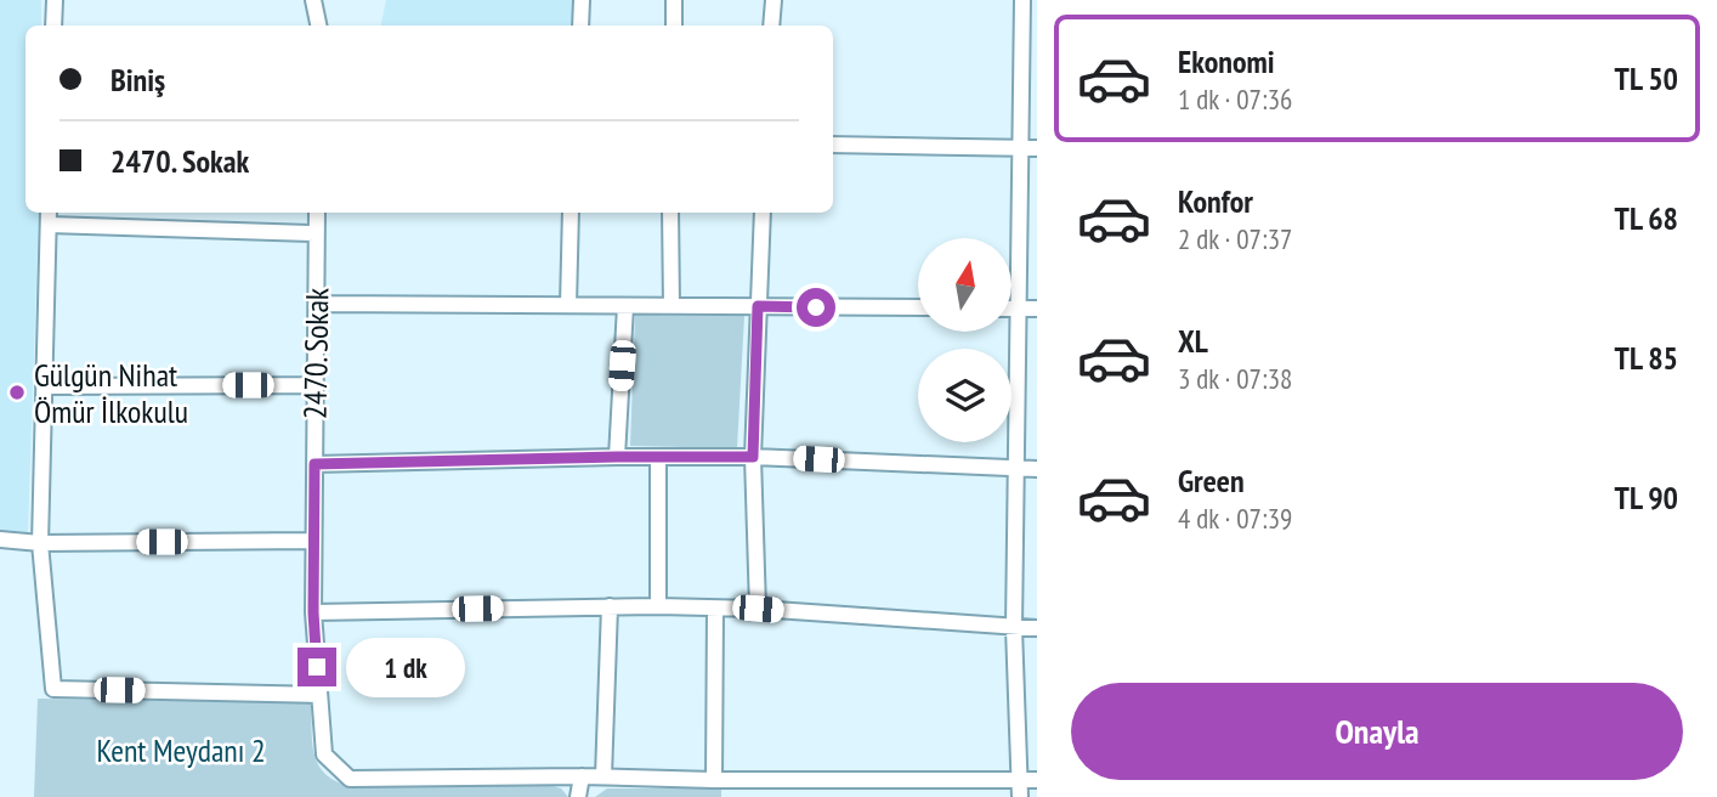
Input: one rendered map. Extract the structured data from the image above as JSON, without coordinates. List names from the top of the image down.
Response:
{
  "streets": {
    "street": ["2470. Sokak"]
  },
  "parks": ["Kent Meydanı 2"],
  "places": ["Gülgün Nihat Ömür İlkokulu"],
  "north": "top",
  "page": {
    "list": [
      {
        "name": "Ekonomi",
        "note": "1 dk · 07:36",
        "value": "TL 50"
      },
      {
        "name": "Konfor",
        "note": "2 dk · 07:37",
        "value": "TL 68"
      },
      {
        "name": "XL",
        "note": "3 dk · 07:38",
        "value": "TL 85"
      },
      {
        "name": "Green",
        "note": "4 dk · 07:39",
        "value": "TL 90"
      }
    ],
    "banner": ["Biniş", "2470. Sokak"],
    "bubble": "1 dk",
    "buttons": "Onayla"
  }
}
